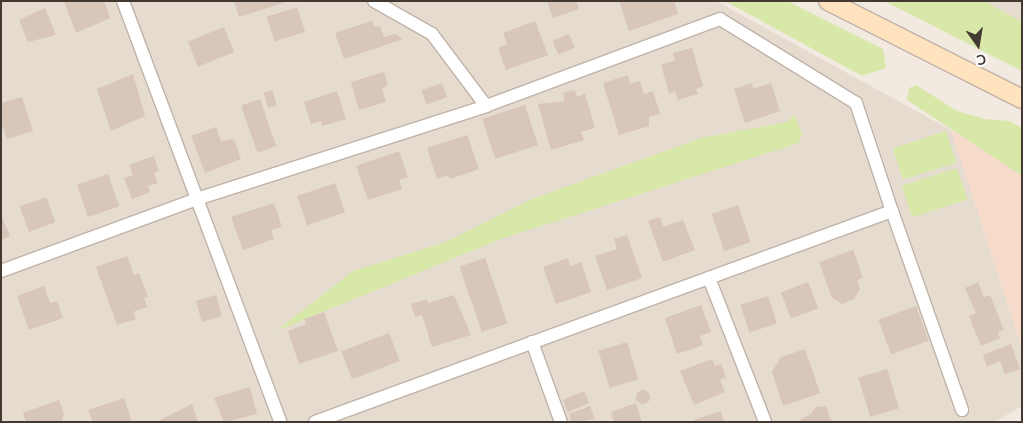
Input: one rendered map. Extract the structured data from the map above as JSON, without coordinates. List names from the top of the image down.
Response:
{
  "north": "bottom"
}
